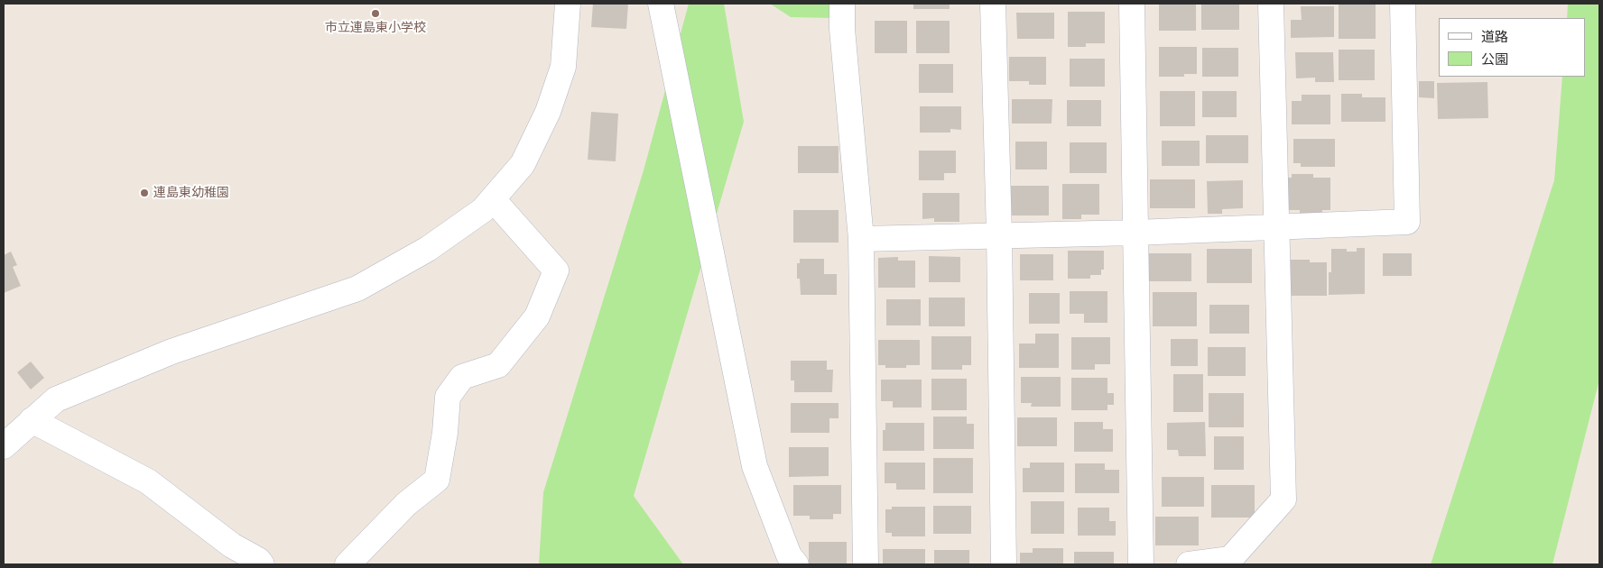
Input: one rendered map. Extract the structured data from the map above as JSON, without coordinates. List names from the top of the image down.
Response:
{
  "places": ["市立連島東小学校", "連島東幼稚園"],
  "legend": ["道路", "公園"]
}
